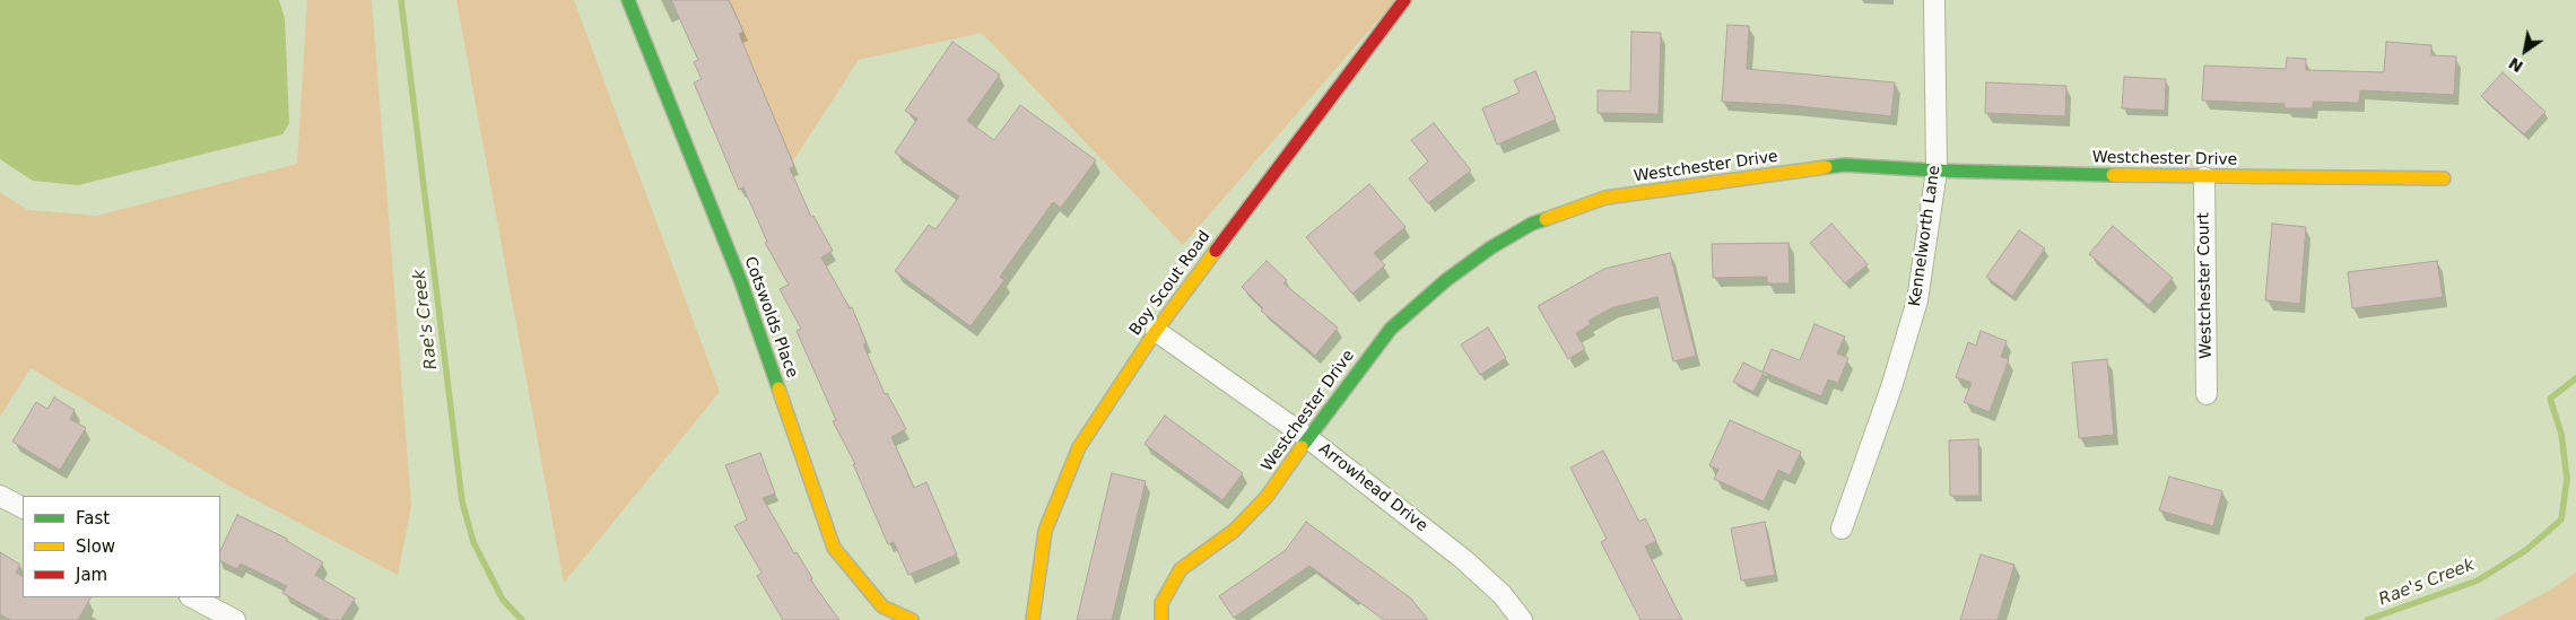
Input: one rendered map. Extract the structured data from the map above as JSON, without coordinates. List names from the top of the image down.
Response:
{
  "streets": {
    "street": [
      "Westchester Drive",
      "Kennelworth Lane",
      "Boy Scout Road",
      "Westchester Court",
      "Cotswolds Place",
      "Arrowhead Drive"
    ]
  },
  "crossings": [
    ["Westchester Drive", "Kennelworth Lane"],
    ["Westchester Drive", "Westchester Court"],
    ["Westchester Drive", "Arrowhead Drive"],
    ["Boy Scout Road", "Arrowhead Drive"]
  ],
  "water": ["Rae's Creek"],
  "legend": ["Fast", "Slow", "Jam"],
  "north": "bottom left"
}
